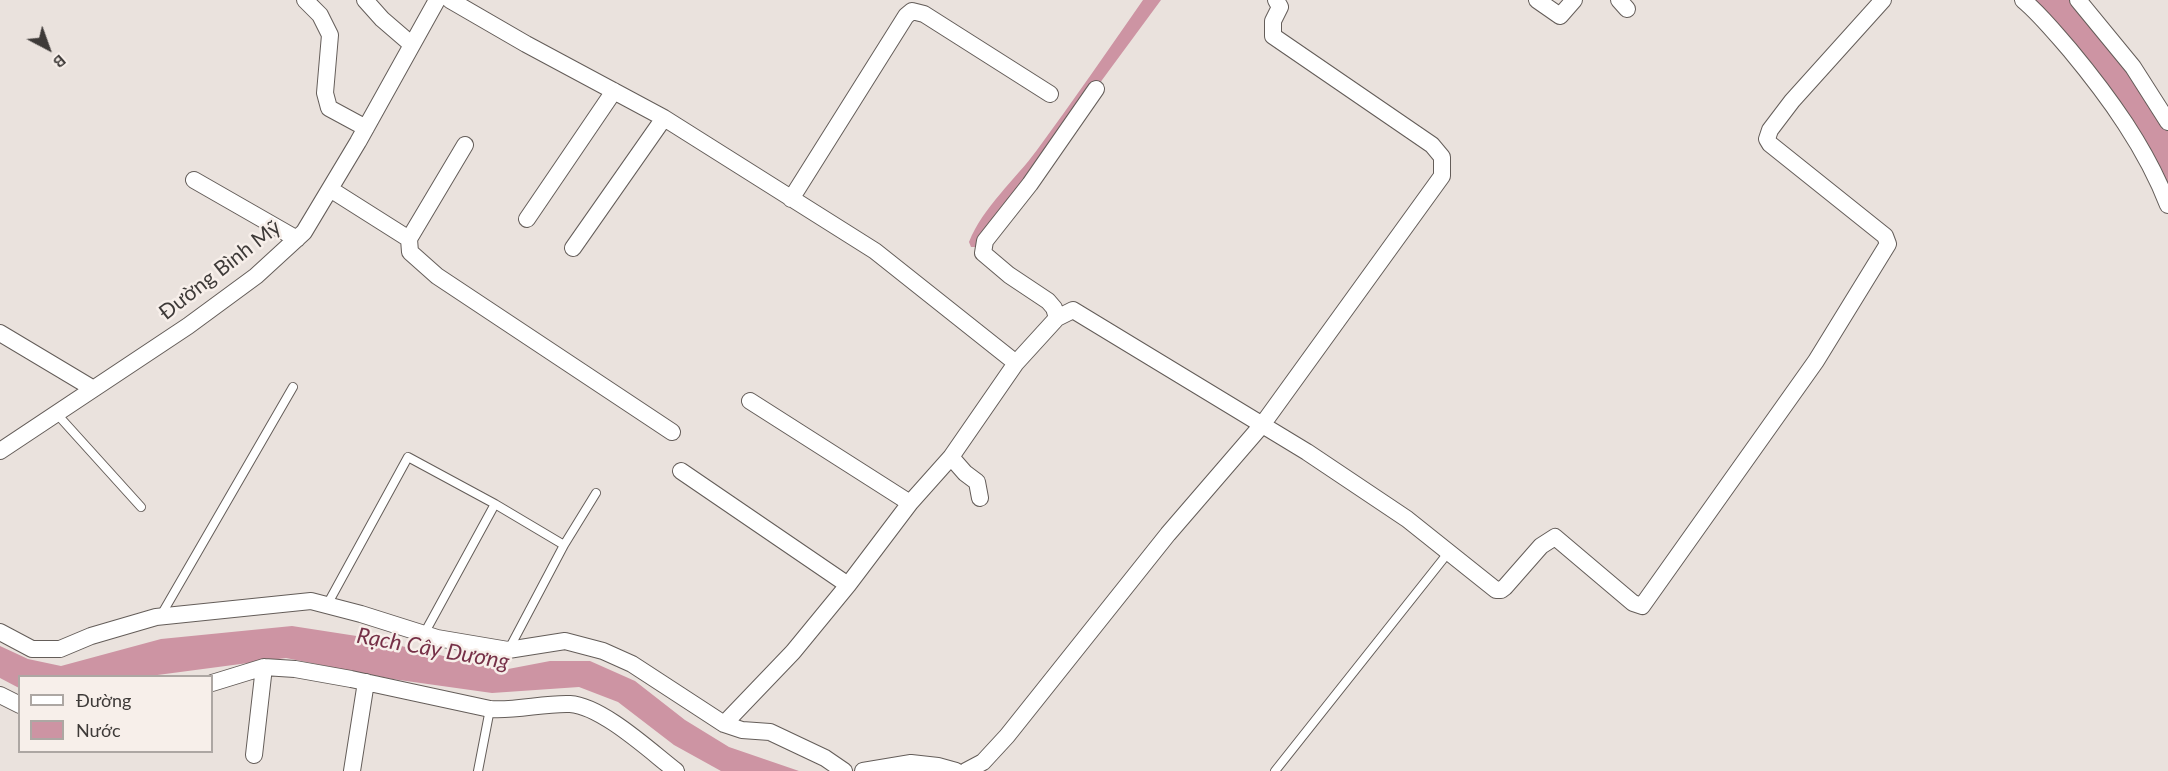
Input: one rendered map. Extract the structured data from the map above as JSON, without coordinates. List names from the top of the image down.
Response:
{
  "streets": {
    "street": ["Đường Bình Mỹ"]
  },
  "water": ["Rạch Cây Dương"],
  "legend": ["Đường", "Nước"],
  "north": "bottom right"
}
